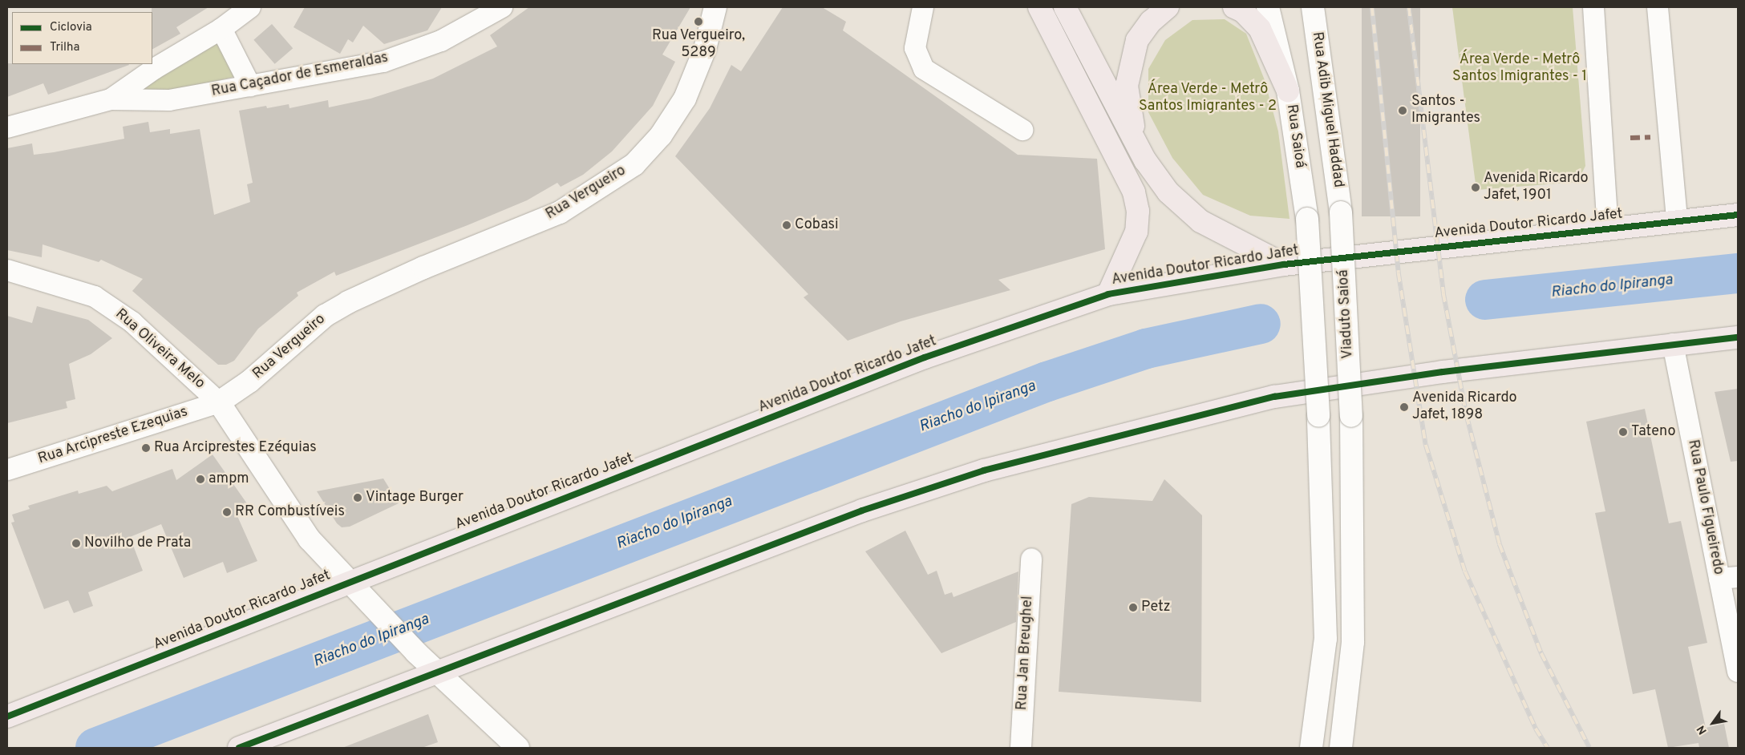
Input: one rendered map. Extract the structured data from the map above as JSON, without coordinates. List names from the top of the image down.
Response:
{
  "streets": {
    "main road": ["Avenida Doutor Ricardo Jafet"],
    "street": [
      "Rua Caçador de Esmeraldas",
      "Rua Adib Miguel Haddad",
      "Rua Saioá",
      "Rua Vergueiro",
      "Viaduto Saioá",
      "Rua Oliveira Melo",
      "Rua Arcipreste Ezequias",
      "Rua Paulo Figueiredo",
      "Rua Jan Breughel"
    ]
  },
  "crossings": [
    ["Rua Adib Miguel Haddad", "Viaduto Saioá"],
    ["Rua Vergueiro", "Rua Oliveira Melo"],
    ["Rua Vergueiro", "Rua Arcipreste Ezequias"],
    ["Rua Oliveira Melo", "Rua Arcipreste Ezequias"]
  ],
  "water": ["Riacho do Ipiranga"],
  "parks": ["Área Verde - Metrô Santos Imigrantes - 1", "Área Verde - Metrô Santos Imigrantes - 2"],
  "places": [
    "Rua Vergueiro, 5289",
    "Santos - Imigrantes",
    "Avenida Ricardo Jafet, 1901",
    "Cobasi",
    "Avenida Ricardo Jafet, 1898",
    "Tateno",
    "Rua Arciprestes Ezéquias",
    "ampm",
    "Vintage Burger",
    "RR Combustíveis",
    "Novilho de Prata",
    "Petz"
  ],
  "legend": ["Ciclovia", "Trilha"],
  "north": "bottom left"
}
